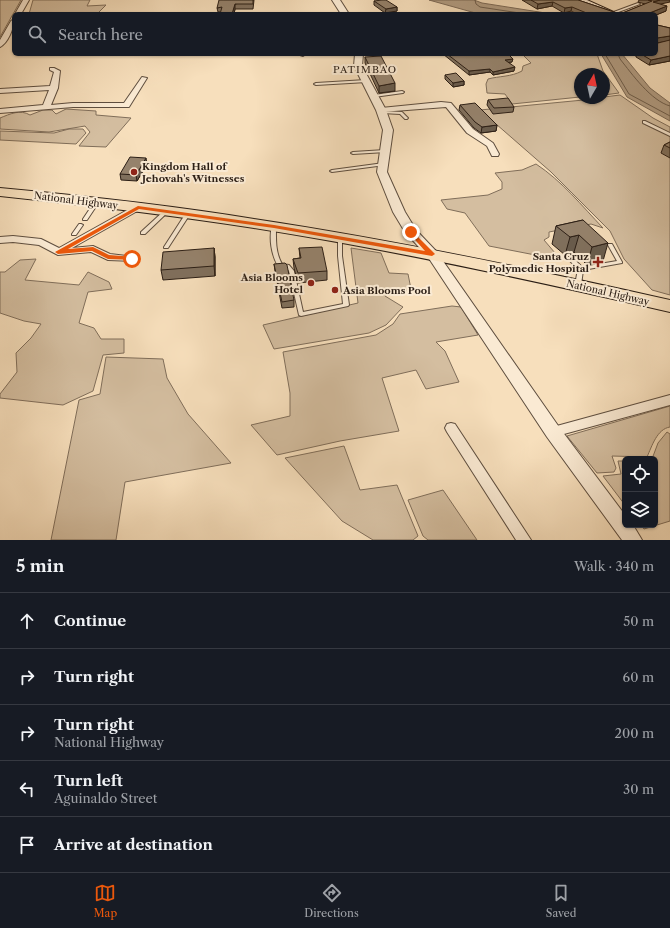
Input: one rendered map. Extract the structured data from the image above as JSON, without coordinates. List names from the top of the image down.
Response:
{
  "streets": {
    "main road": ["National Highway"]
  },
  "districts": ["PATIMBAO"],
  "places": {
    "other": ["Kingdom Hall of Jehovah's Witnesses", "Asia Blooms Hotel", "Asia Blooms Pool"],
    "health": ["Santa Cruz Polymedic Hospital"]
  },
  "north": "top",
  "page": {
    "search": "Search here",
    "heading": ["5 min", "Walk · 340 m"],
    "list": [
      ["Continue", "50 m"],
      ["Turn right", "60 m"],
      ["Turn right", "National Highway", "200 m"],
      ["Turn left", "Aguinaldo Street", "30 m"],
      "Arrive at destination"
    ],
    "nav": ["Map", "Directions", "Saved"]
  }
}
